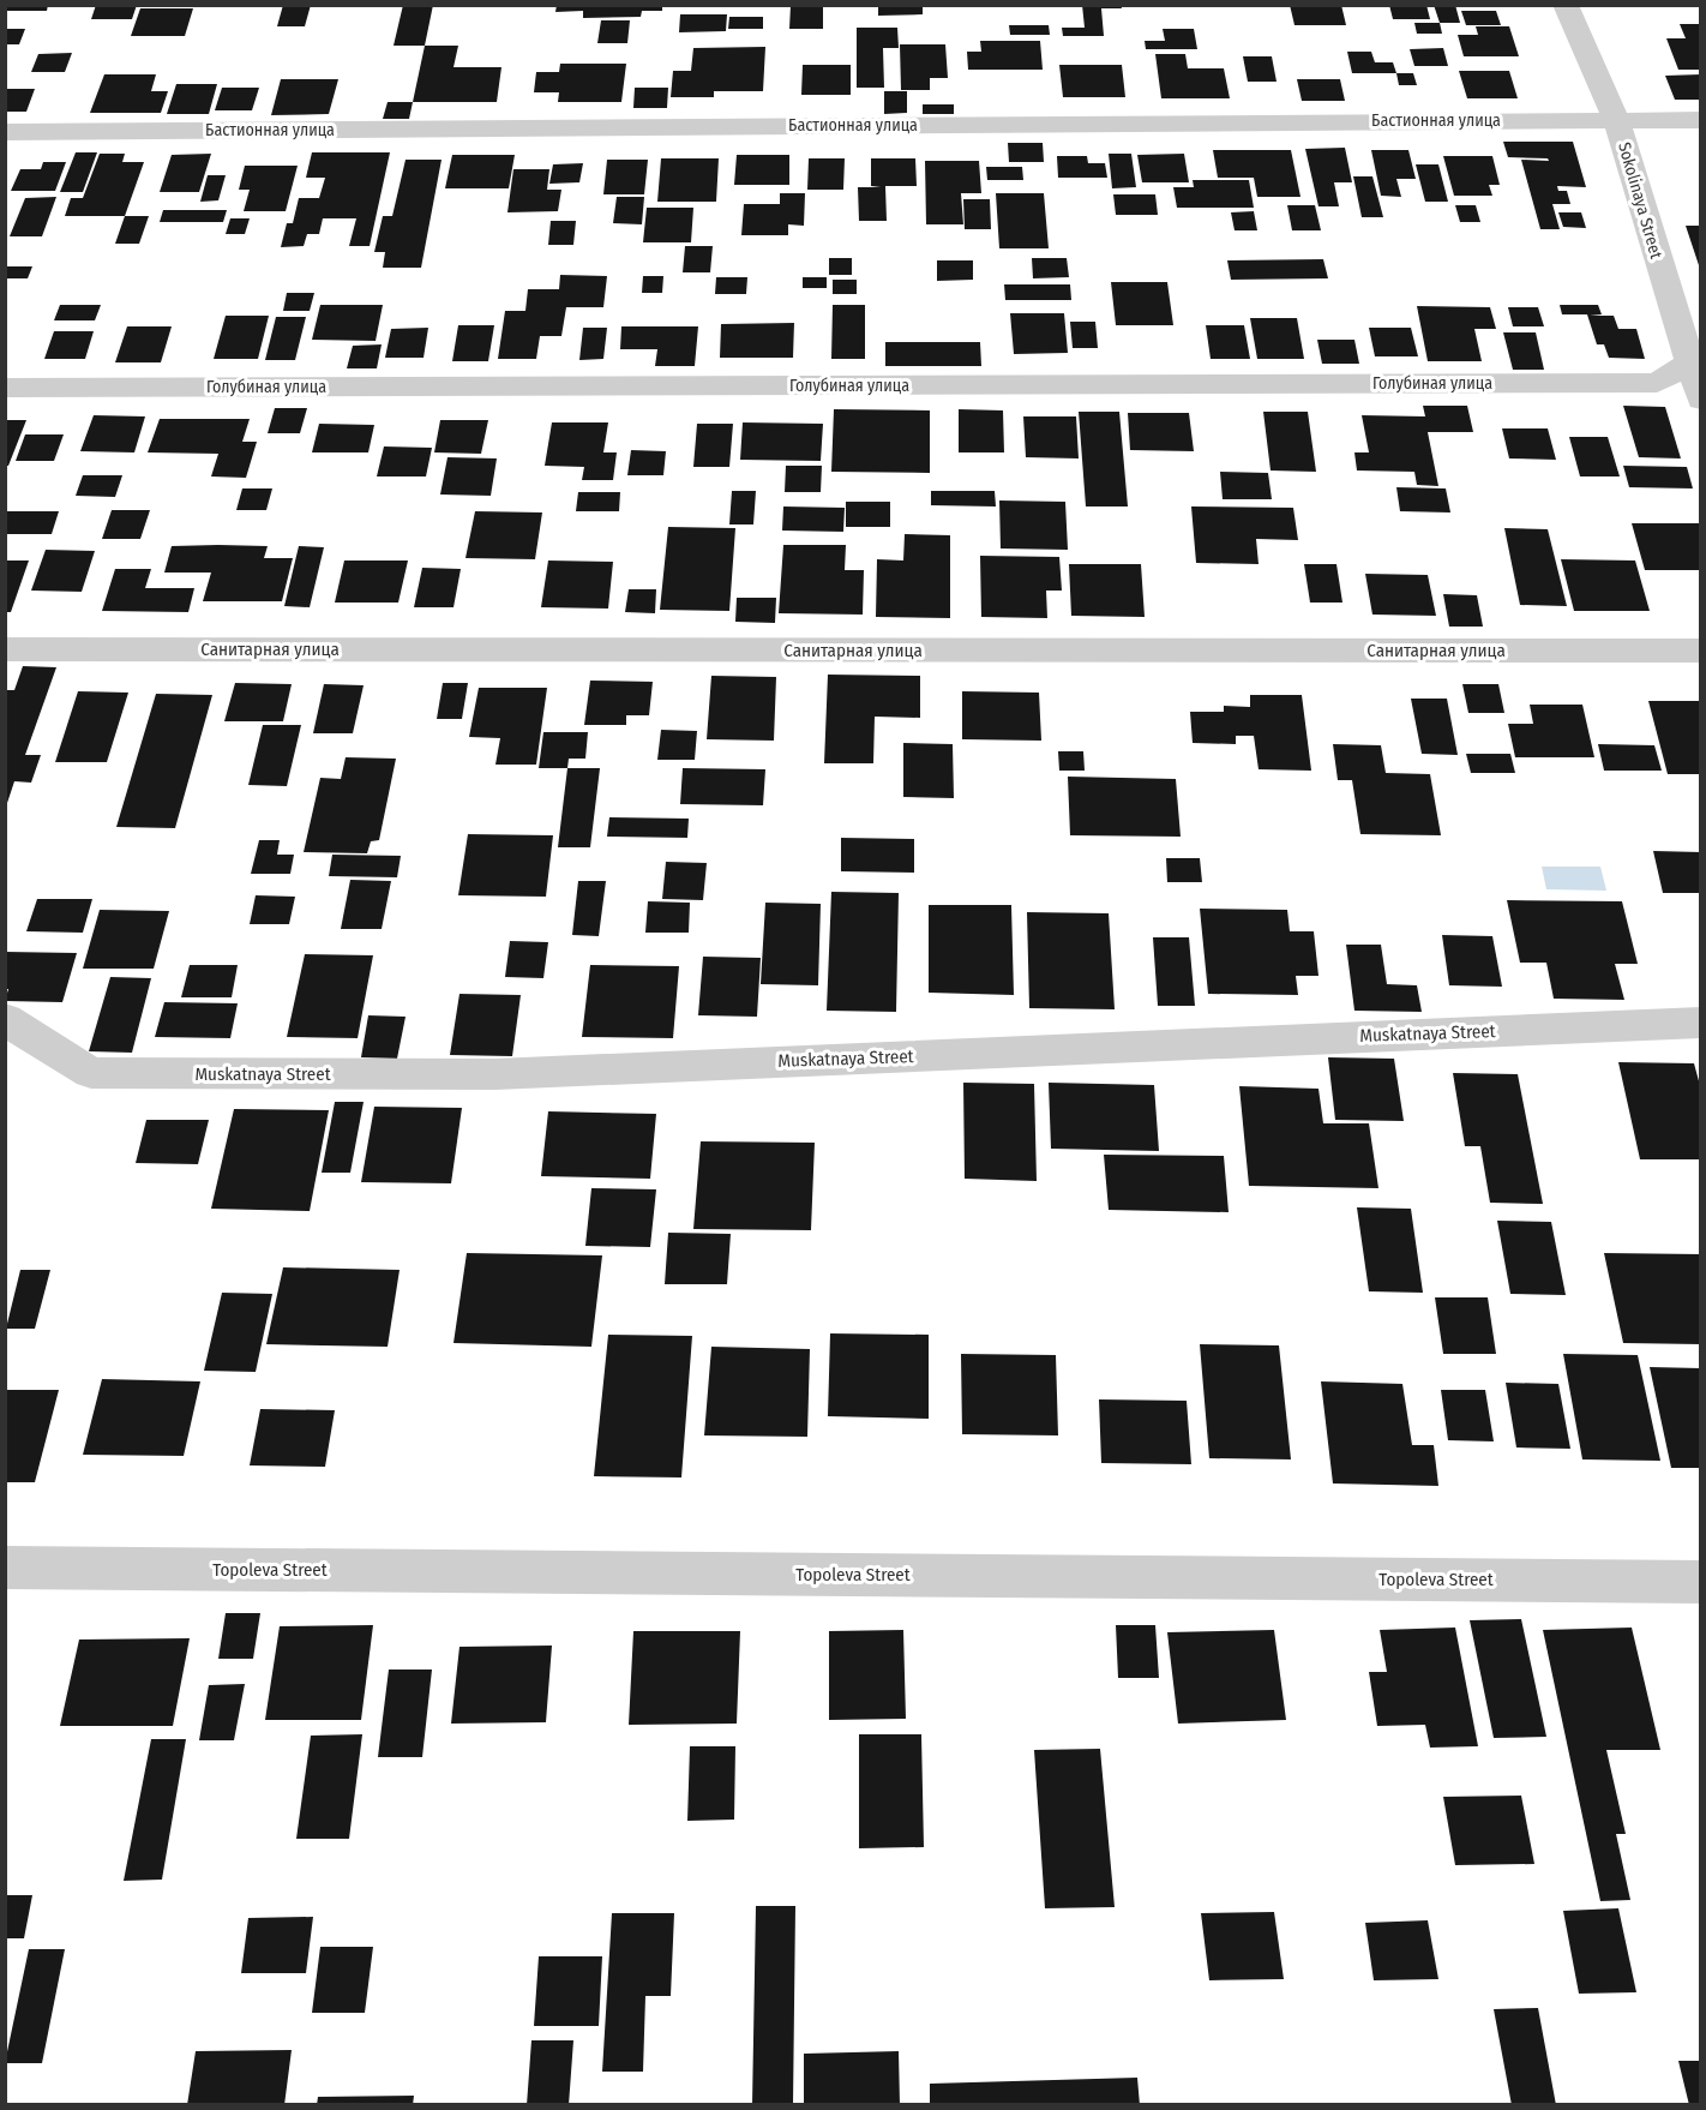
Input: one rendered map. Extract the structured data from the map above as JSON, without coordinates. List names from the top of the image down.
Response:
{
  "streets": {
    "street": [
      "Бастионная улица",
      "Sokolinaya Street",
      "Голубиная улица",
      "Санитарная улица",
      "Muskatnaya Street",
      "Topoleva Street"
    ]
  },
  "crossings": [
    ["Бастионная улица", "Sokolinaya Street"],
    ["Sokolinaya Street", "Голубиная улица"]
  ]
}
